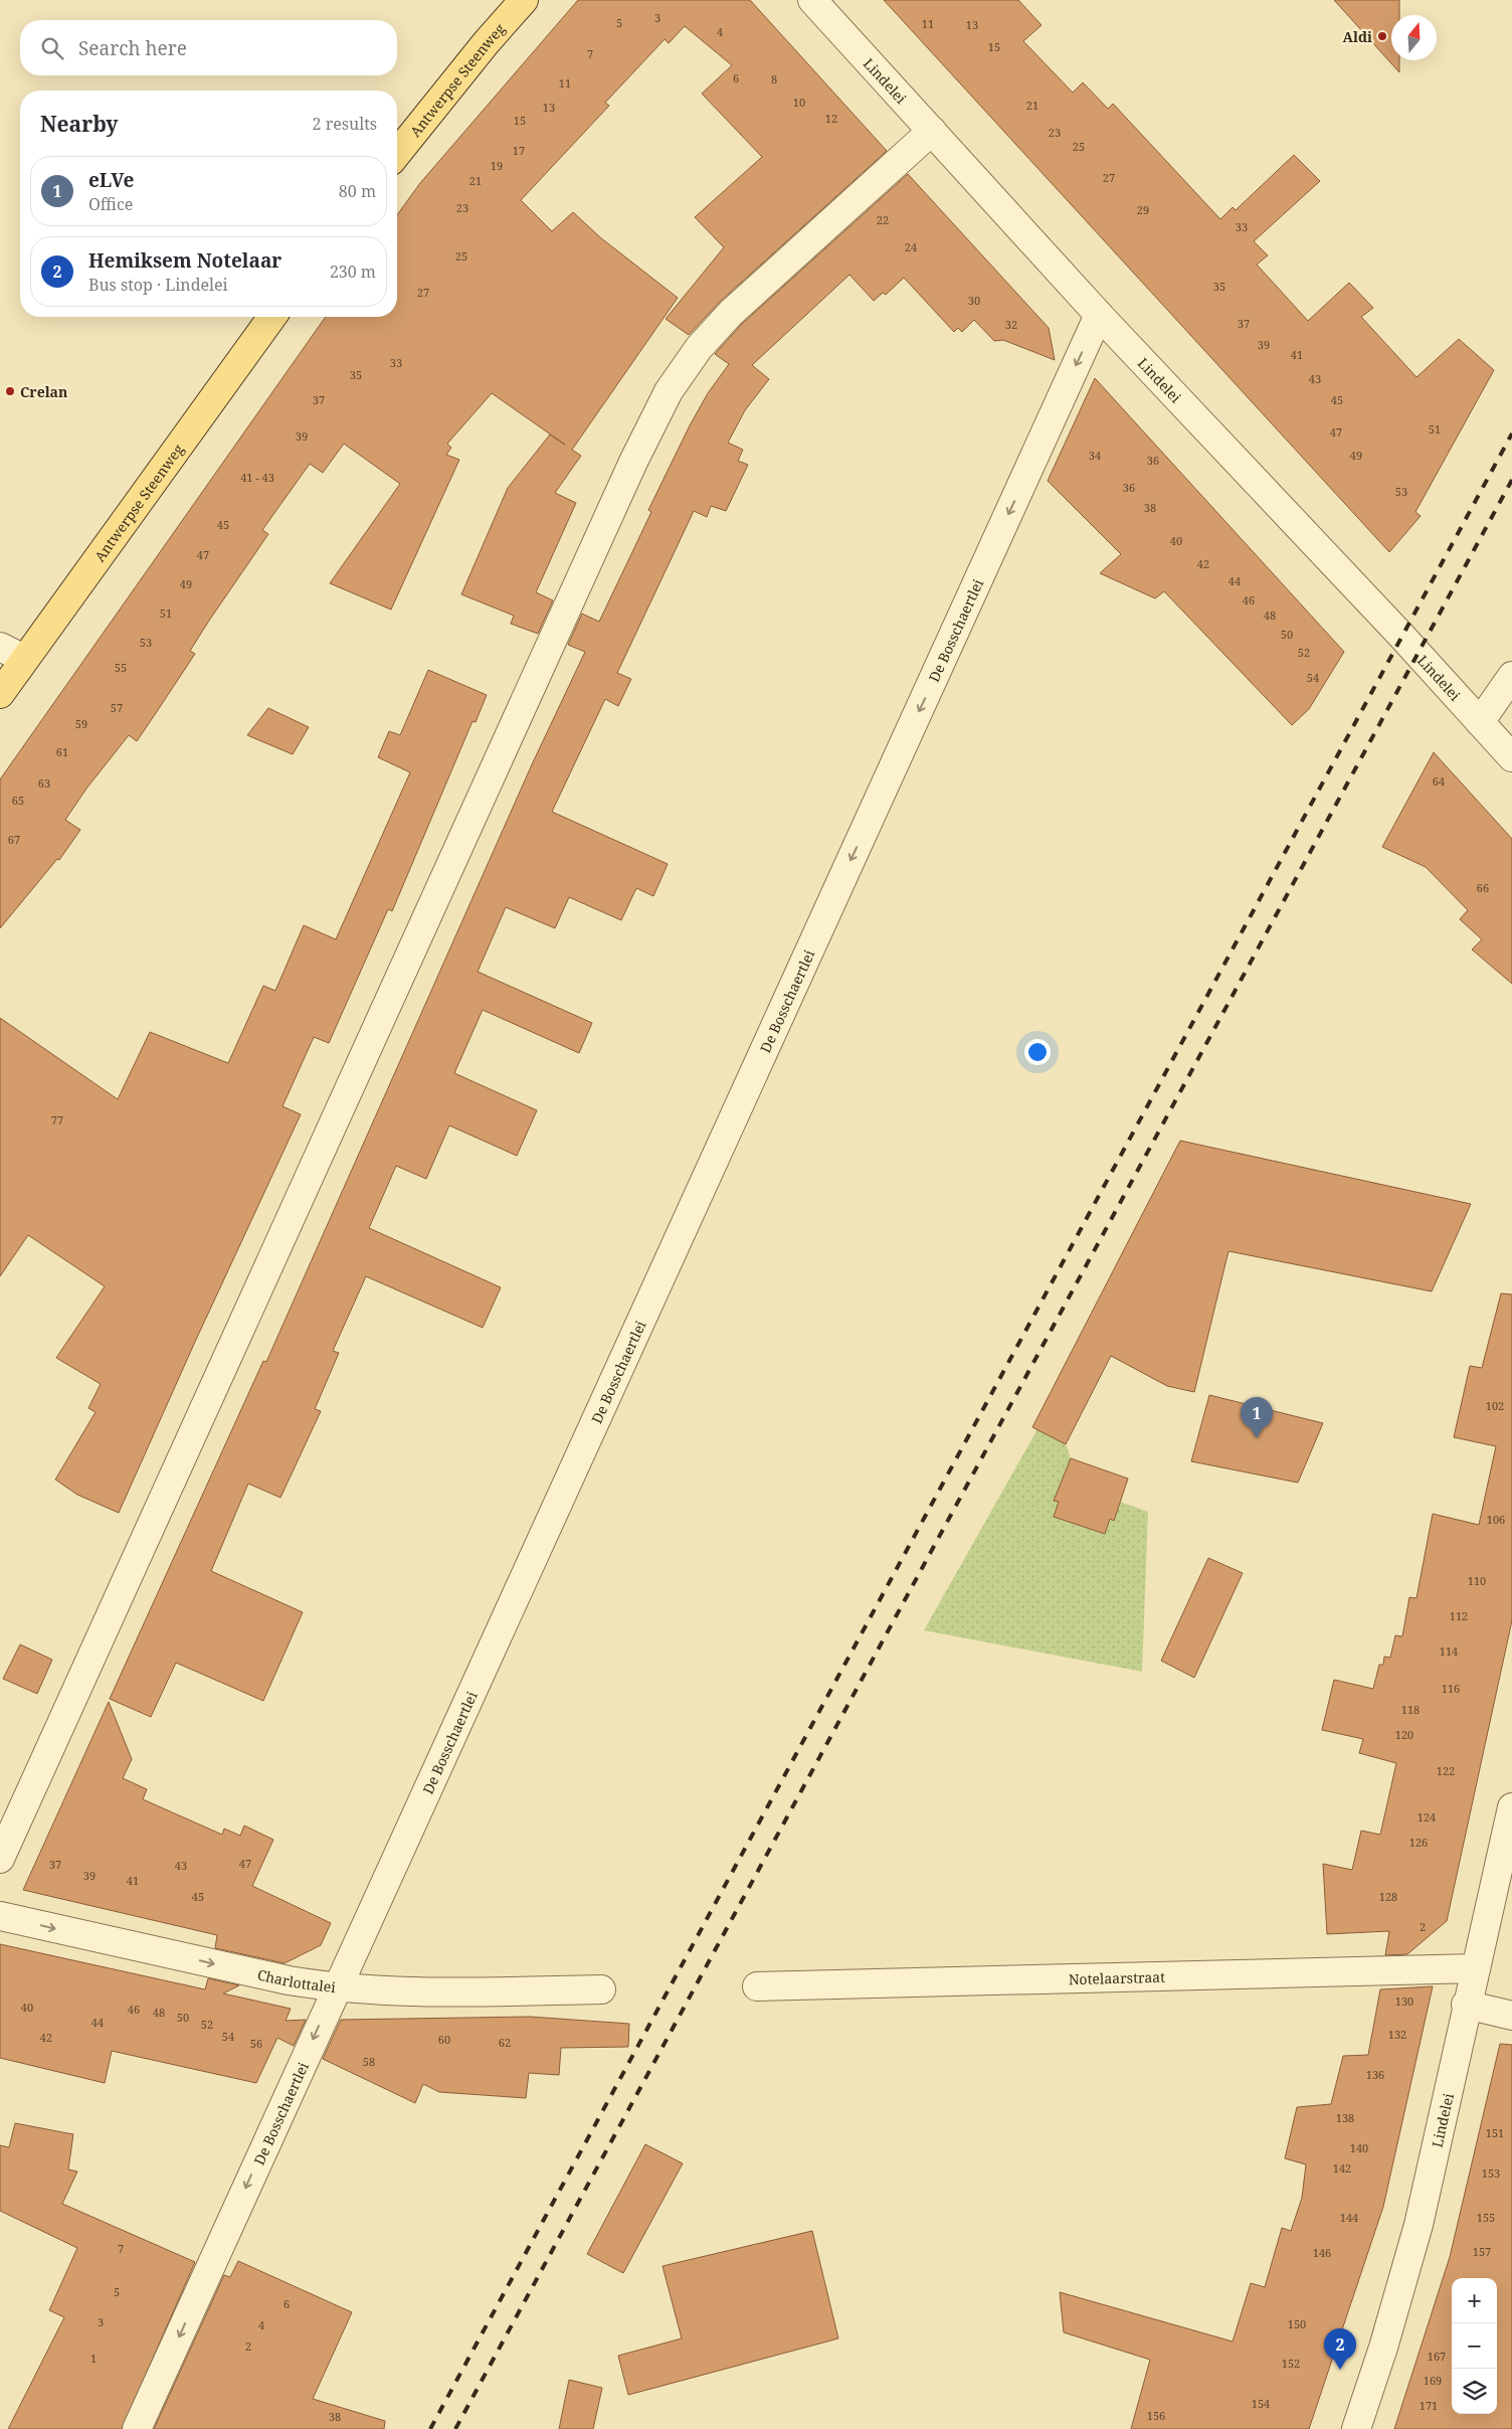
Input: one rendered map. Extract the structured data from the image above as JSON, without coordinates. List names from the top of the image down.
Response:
{
  "streets": {
    "main road": ["Antwerpse Steenweg"],
    "street": [
      "Lindelei",
      "De Bosschaertlei",
      "Notelaarstraat",
      "Charlottalei"
    ]
  },
  "crossings": [
    ["Lindelei", "De Bosschaertlei"],
    ["Lindelei", "Notelaarstraat"],
    ["De Bosschaertlei", "Charlottalei"]
  ],
  "one_way": ["De Bosschaertlei", "Charlottalei"],
  "places": ["Aldi", "Crelan"],
  "house_numbers": [
    "3",
    "5",
    "11",
    "13",
    "4",
    "15",
    "7",
    "6",
    "8",
    "11",
    "10",
    "21",
    "13",
    "12",
    "15",
    "23",
    "25",
    "17",
    "19",
    "27",
    "21",
    "23",
    "29",
    "22",
    "33",
    "24",
    "25",
    "35",
    "27",
    "30",
    "37",
    "32",
    "39",
    "41",
    "33",
    "35",
    "43",
    "37",
    "45",
    "51",
    "47",
    "39",
    "34",
    "49",
    "36",
    "41 - 43",
    "36",
    "53",
    "38",
    "45",
    "40",
    "47",
    "42",
    "44",
    "49",
    "46",
    "51",
    "48",
    "50",
    "53",
    "52",
    "55",
    "54",
    "57",
    "59",
    "61",
    "64",
    "63",
    "65",
    "67",
    "66",
    "77",
    "102",
    "106",
    "110",
    "112",
    "114",
    "116",
    "118",
    "120",
    "122",
    "124",
    "126",
    "47",
    "37",
    "43",
    "39",
    "41",
    "45",
    "128",
    "2",
    "130",
    "40",
    "46",
    "48",
    "50",
    "44",
    "52",
    "132",
    "54",
    "42",
    "60",
    "62",
    "56",
    "58",
    "136",
    "138",
    "151",
    "140",
    "142",
    "153",
    "144",
    "155",
    "7",
    "157",
    "146",
    "5",
    "6",
    "3",
    "150",
    "4",
    "2",
    "167",
    "1",
    "152",
    "169",
    "154",
    "171",
    "156",
    "38"
  ],
  "north": "top",
  "page": {
    "search": "Search here",
    "heading": ["Nearby", "2 results"],
    "list": [
      {
        "mark": "1",
        "name": "eLVe",
        "note": "Office",
        "value": "80 m"
      },
      {
        "mark": "2",
        "name": "Hemiksem Notelaar",
        "note": "Bus stop · Lindelei",
        "value": "230 m"
      }
    ],
    "pins": ["1", "2"],
    "map_buttons": ["+", "−"]
  }
}
